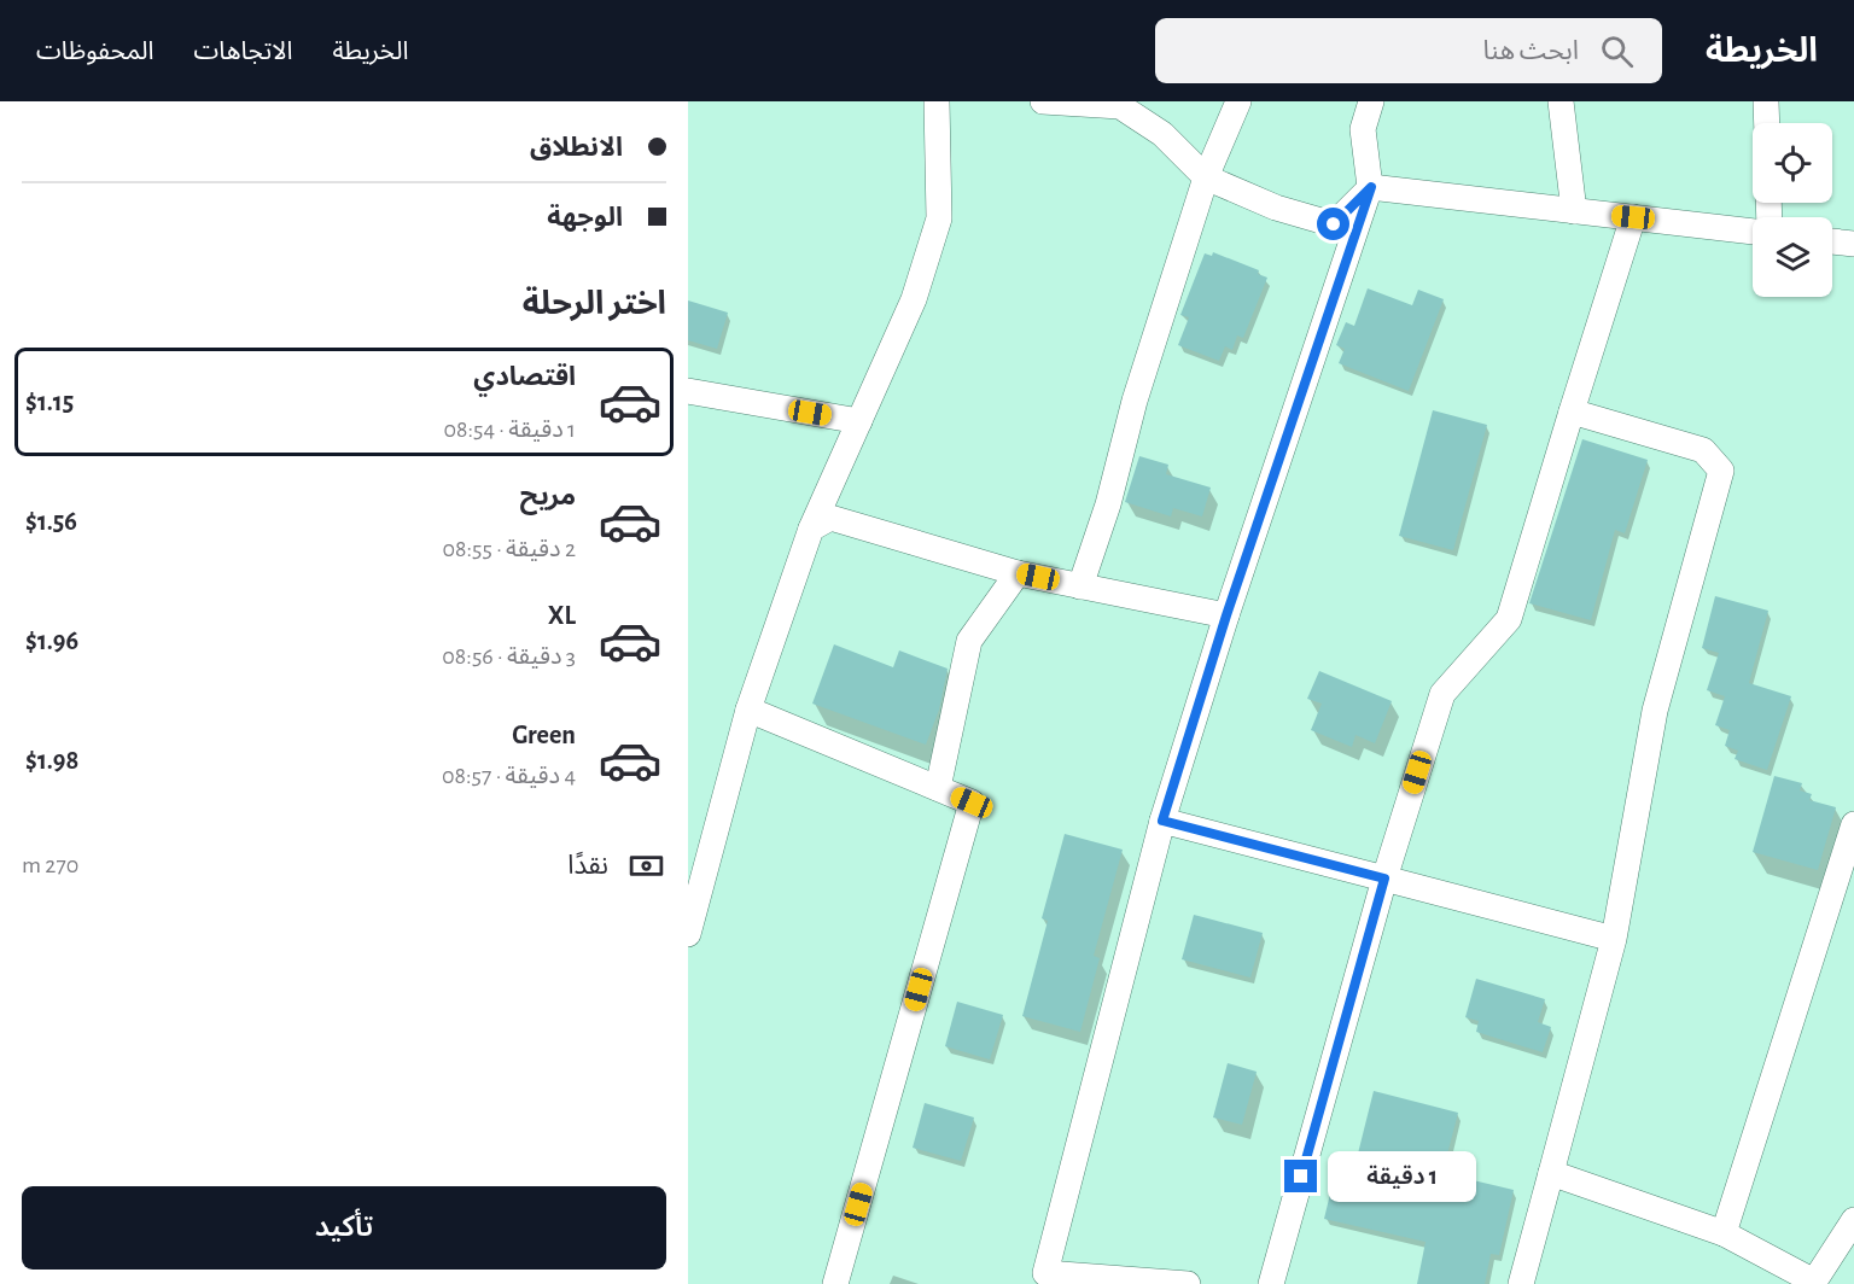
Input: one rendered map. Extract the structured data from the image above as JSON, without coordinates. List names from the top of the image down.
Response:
{
  "page": {
    "header": "الخريطة",
    "search": "ابحث هنا",
    "nav": ["الخريطة", "الاتجاهات", "المحفوظات"],
    "banner": ["الانطلاق", "الوجهة"],
    "heading": "اختر الرحلة",
    "list": [
      {
        "name": "اقتصادي",
        "note": "1 دقيقة · 08:54",
        "value": "$1.15"
      },
      {
        "name": "مريح",
        "note": "2 دقيقة · 08:55",
        "value": "$1.56"
      },
      {
        "name": "XL",
        "note": "3 دقيقة · 08:56",
        "value": "$1.96"
      },
      {
        "name": "Green",
        "note": "4 دقيقة · 08:57",
        "value": "$1.98"
      }
    ],
    "pay": ["نقدًا", "270 m"],
    "bubble": "1 دقيقة",
    "buttons": "تأكيد"
  }
}
